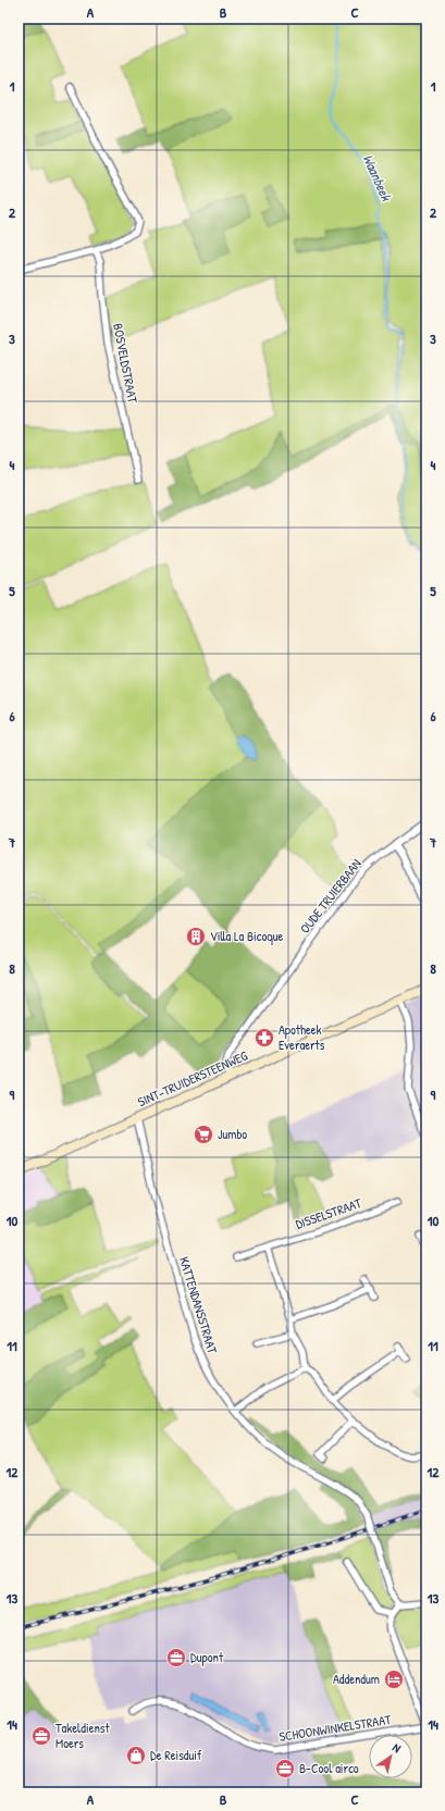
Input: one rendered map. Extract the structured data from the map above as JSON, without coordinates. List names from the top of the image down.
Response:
{
  "streets": {
    "main road": ["SINT-TRUIDERSTEENWEG"],
    "street": [
      "BOSVELDSTRAAT",
      "OUDE TRUIERBAAN",
      "DISSELSTRAAT",
      "KATTENDANSSTRAAT",
      "SCHOONWINKELSTRAAT"
    ]
  },
  "crossings": [
    ["OUDE TRUIERBAAN", "SINT-TRUIDERSTEENWEG"],
    ["SINT-TRUIDERSTEENWEG", "KATTENDANSSTRAAT"]
  ],
  "water": ["Waanbeek"],
  "places": {
    "building": ["Villa La Bicoque"],
    "pharmacy": ["Apotheek Everaerts"],
    "supermarket": ["Jumbo"],
    "office": ["Dupont", "Takeldienst Moers", "B-Cool airco"],
    "hotel": ["Addendum"],
    "shop": ["De Reisduif"]
  },
  "north": "top right",
  "grid": {
    "columns": ["A", "B", "C"],
    "rows": [
      "1",
      "2",
      "3",
      "4",
      "5",
      "6",
      "7",
      "8",
      "9",
      "10",
      "11",
      "12",
      "13",
      "14"
    ]
  }
}
